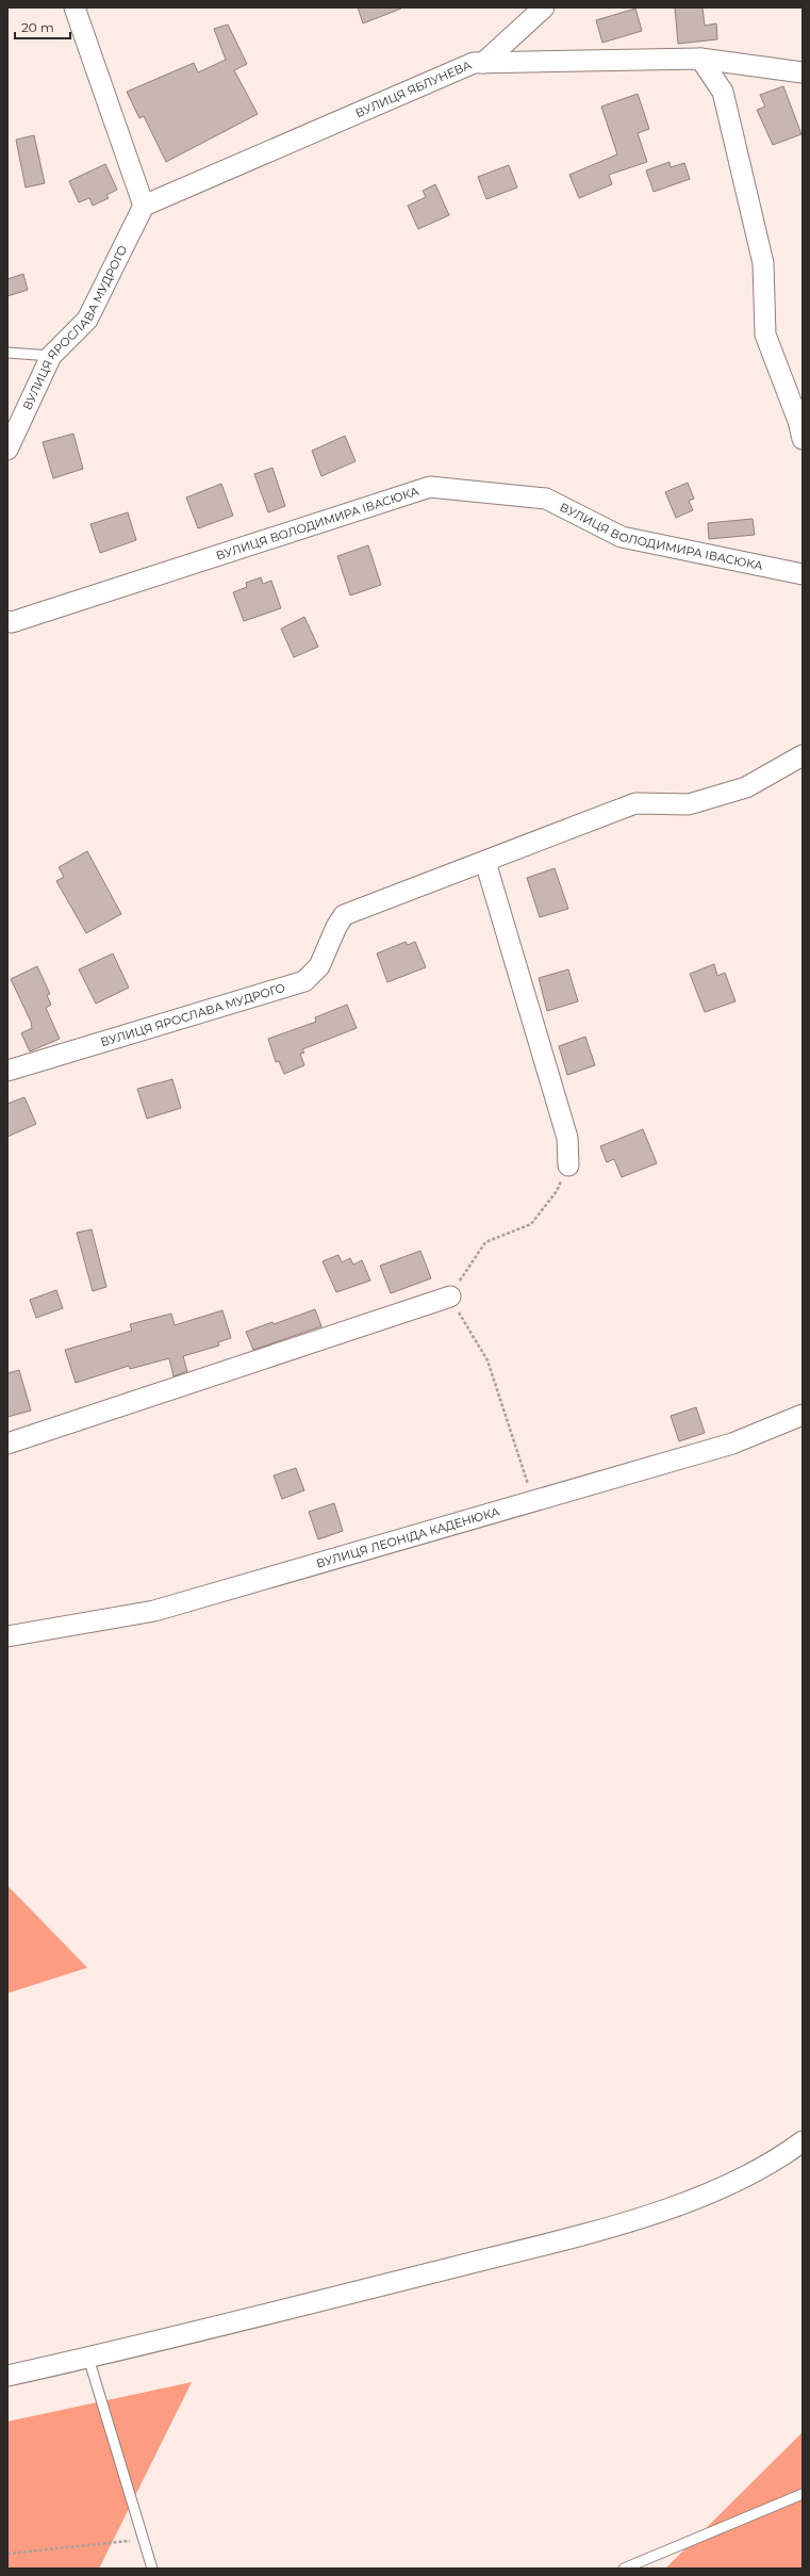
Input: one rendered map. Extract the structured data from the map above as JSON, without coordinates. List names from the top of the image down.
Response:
{
  "streets": {
    "street": [
      "ВУЛИЦЯ ЯБЛУНЕВА",
      "ВУЛИЦЯ ЯРОСЛАВА МУДРОГО",
      "ВУЛИЦЯ ВОЛОДИМИРА ІВАСЮКА",
      "ВУЛИЦЯ ЛЕОНІДА КАДЕНЮКА"
    ]
  },
  "crossings": [
    ["ВУЛИЦЯ ЯБЛУНЕВА", "ВУЛИЦЯ ЯРОСЛАВА МУДРОГО"]
  ],
  "scale_bar": "20 m"
}
